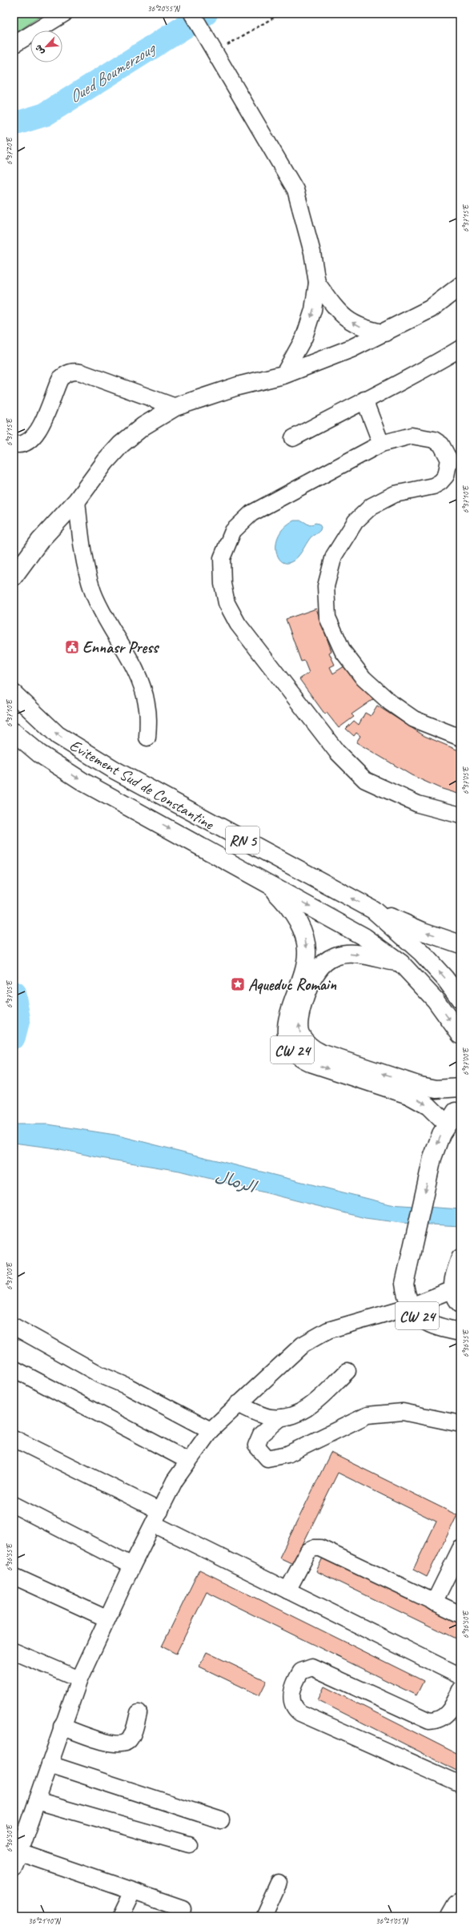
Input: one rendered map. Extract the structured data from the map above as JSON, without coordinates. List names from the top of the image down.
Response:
{
  "streets": {
    "main road": ["Evitement Sud de Constantine", "RN 5", "CW 24"]
  },
  "crossings": [
    ["Evitement Sud de Constantine", "CW 24"]
  ],
  "water": ["Oued Boumerzoug", "الرمال"],
  "places": {
    "public building": ["Ennasr Press"],
    "place": ["Aqueduc Romain"]
  },
  "north": "bottom left",
  "coordinates": [
    "36°20'55\"N",
    "6°37'20\"E",
    "6°37'15\"E",
    "6°37'10\"E",
    "6°37'05\"E",
    "6°37'00\"E",
    "6°36'55\"E",
    "6°36'50\"E",
    "36°21'10\"N",
    "36°21'05\"N"
  ]
}
